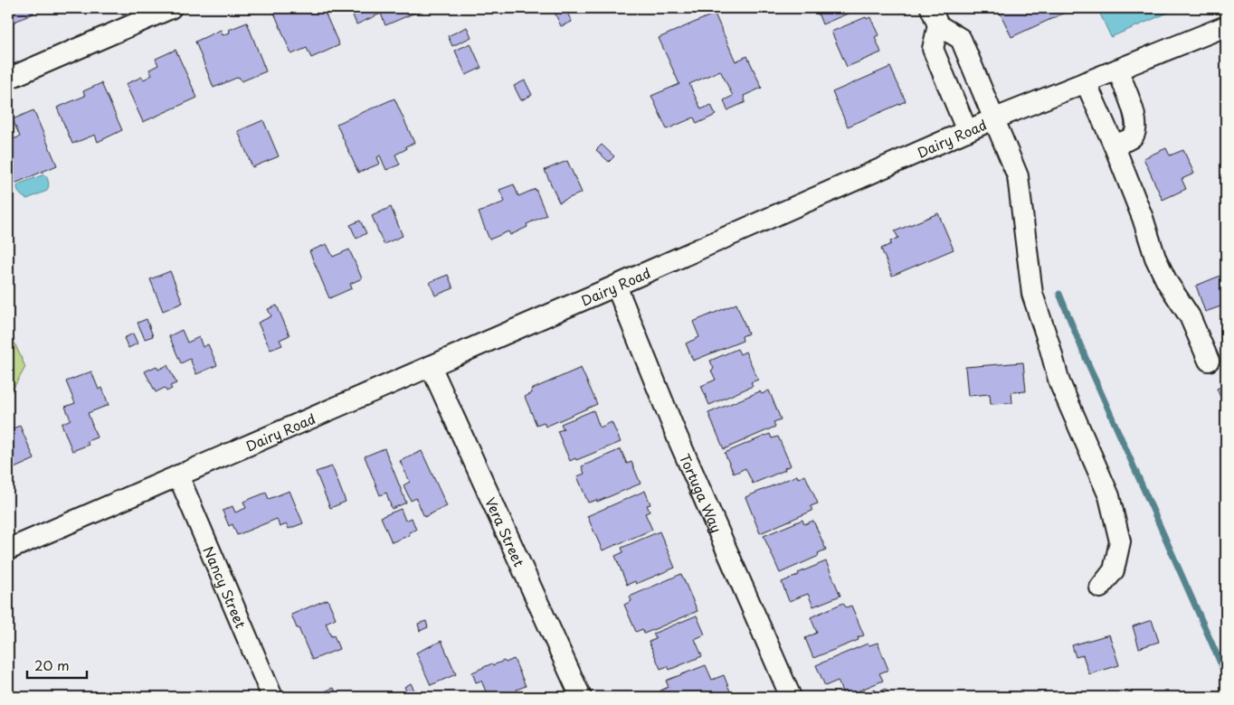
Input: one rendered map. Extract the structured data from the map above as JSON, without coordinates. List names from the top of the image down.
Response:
{
  "streets": {
    "street": [
      "Dairy Road",
      "Tortuga Way",
      "Vera Street",
      "Nancy Street"
    ]
  },
  "crossings": [
    ["Dairy Road", "Tortuga Way"],
    ["Dairy Road", "Vera Street"],
    ["Dairy Road", "Nancy Street"]
  ],
  "scale_bar": "20 m"
}
